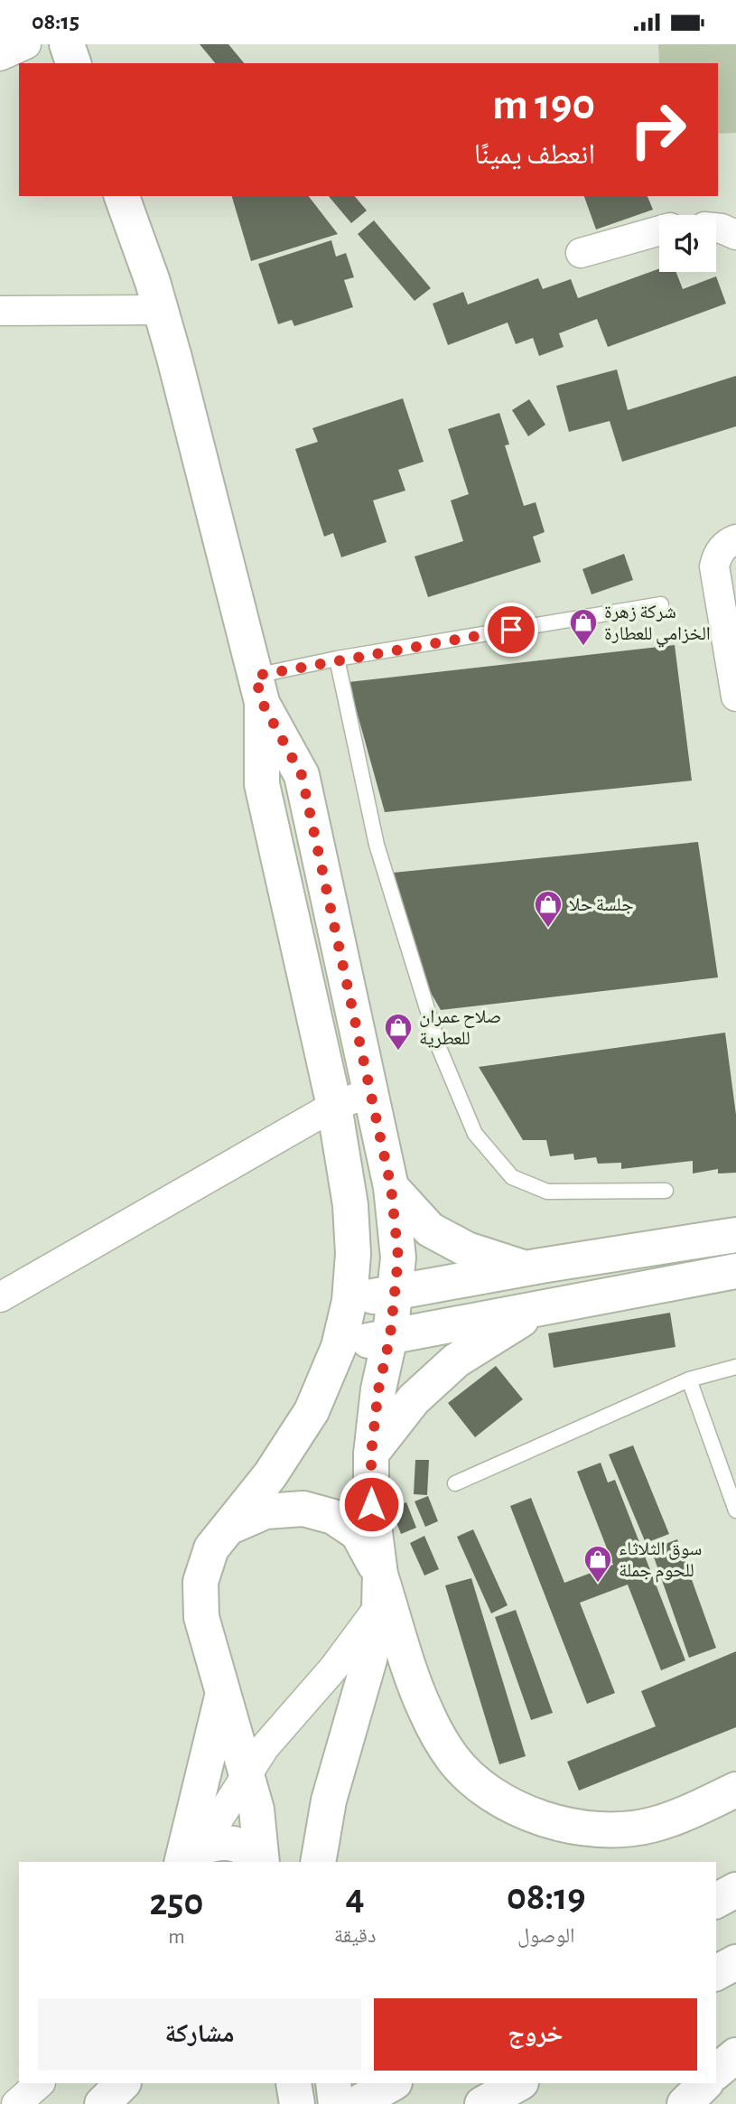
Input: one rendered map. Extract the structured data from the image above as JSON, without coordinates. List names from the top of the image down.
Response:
{
  "places": {
    "shop": [
      "شركة زهرة الخزامي للعطارة",
      "جلسة حلا",
      "صلاح عمران للعطرية",
      "سوق الثلاثاء للحوم جملة"
    ]
  },
  "page": {
    "status": "08:15",
    "turn": ["190 m", "انعطف يمينًا"],
    "eta": [
      "08:19",
      "الوصول",
      "4",
      "دقيقة",
      "250",
      "m"
    ],
    "buttons": ["خروج", "مشاركة"]
  }
}
